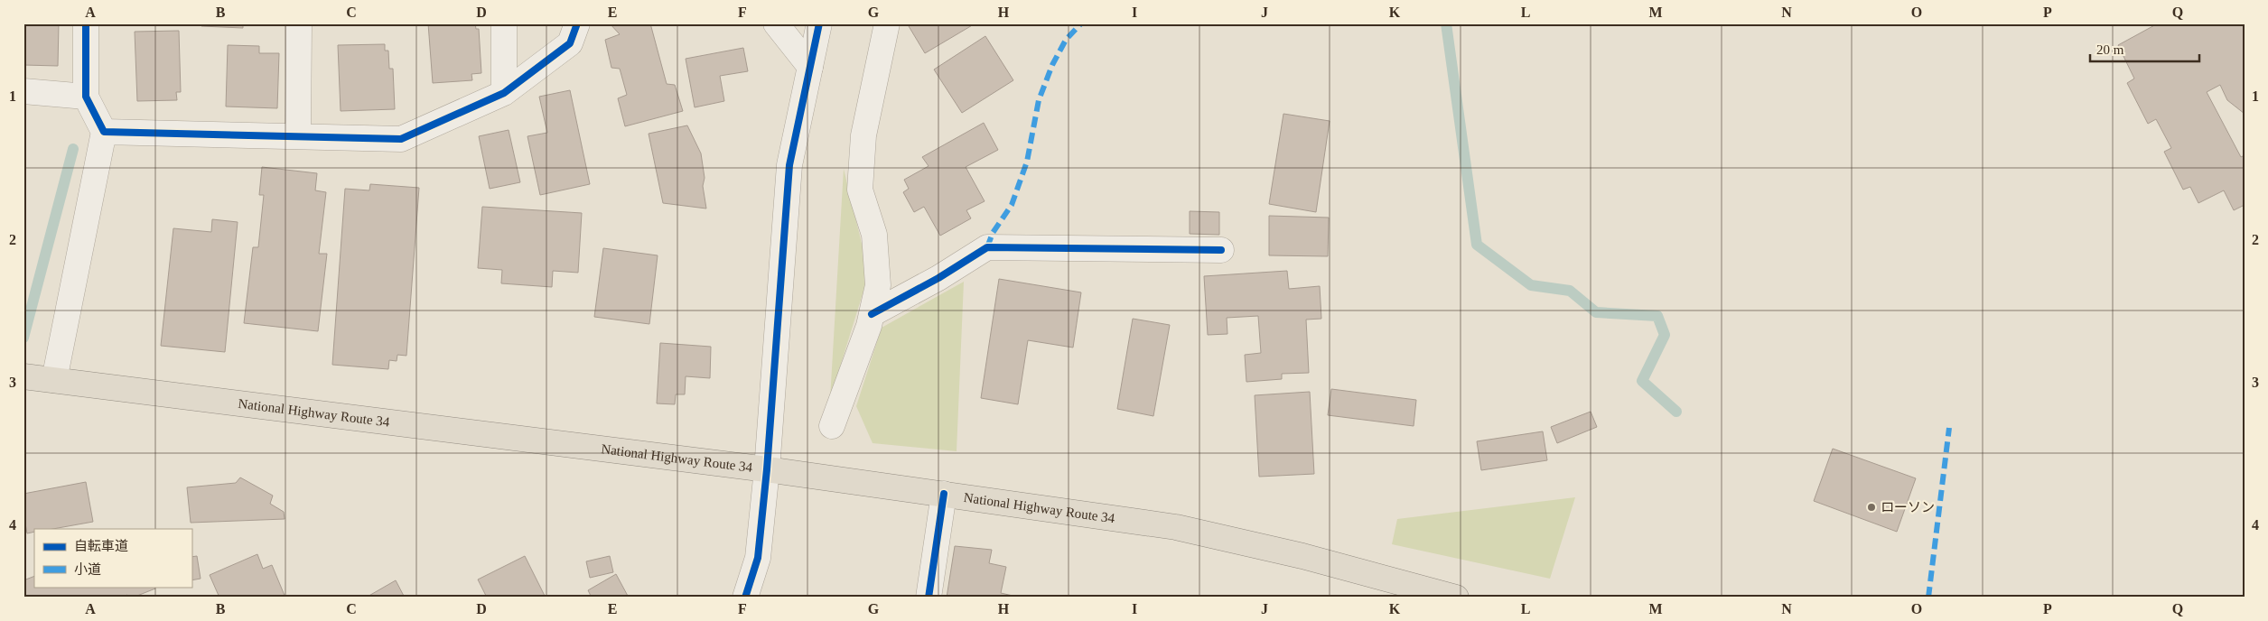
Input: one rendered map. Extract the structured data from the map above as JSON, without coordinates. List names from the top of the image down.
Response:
{
  "streets": {
    "highway": ["National Highway Route 34"]
  },
  "places": ["ローソン"],
  "legend": ["自転車道", "小道"],
  "scale_bar": "20 m",
  "grid": {
    "columns": [
      "A",
      "B",
      "C",
      "D",
      "E",
      "F",
      "G",
      "H",
      "I",
      "J",
      "K",
      "L",
      "M",
      "N",
      "O",
      "P",
      "Q"
    ],
    "rows": [
      "1",
      "2",
      "3",
      "4"
    ]
  }
}
